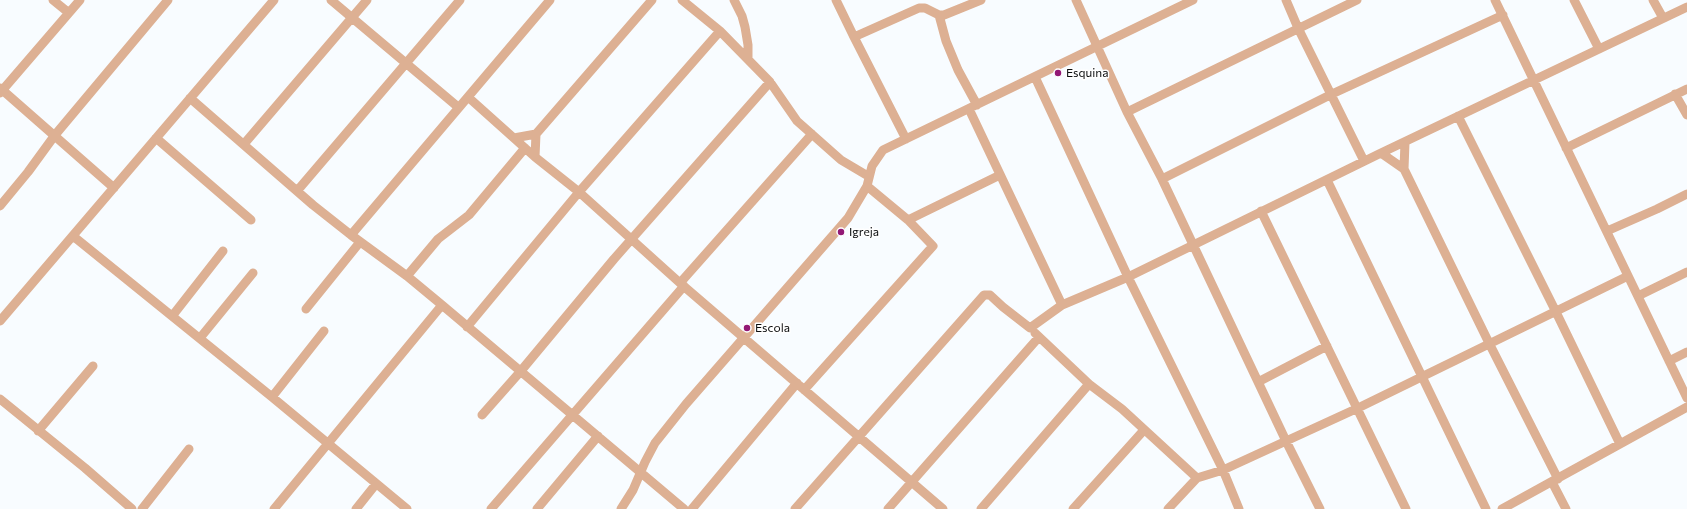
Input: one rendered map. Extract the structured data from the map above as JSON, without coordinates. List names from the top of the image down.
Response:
{
  "places": ["Esquina", "Igreja", "Escola"]
}
